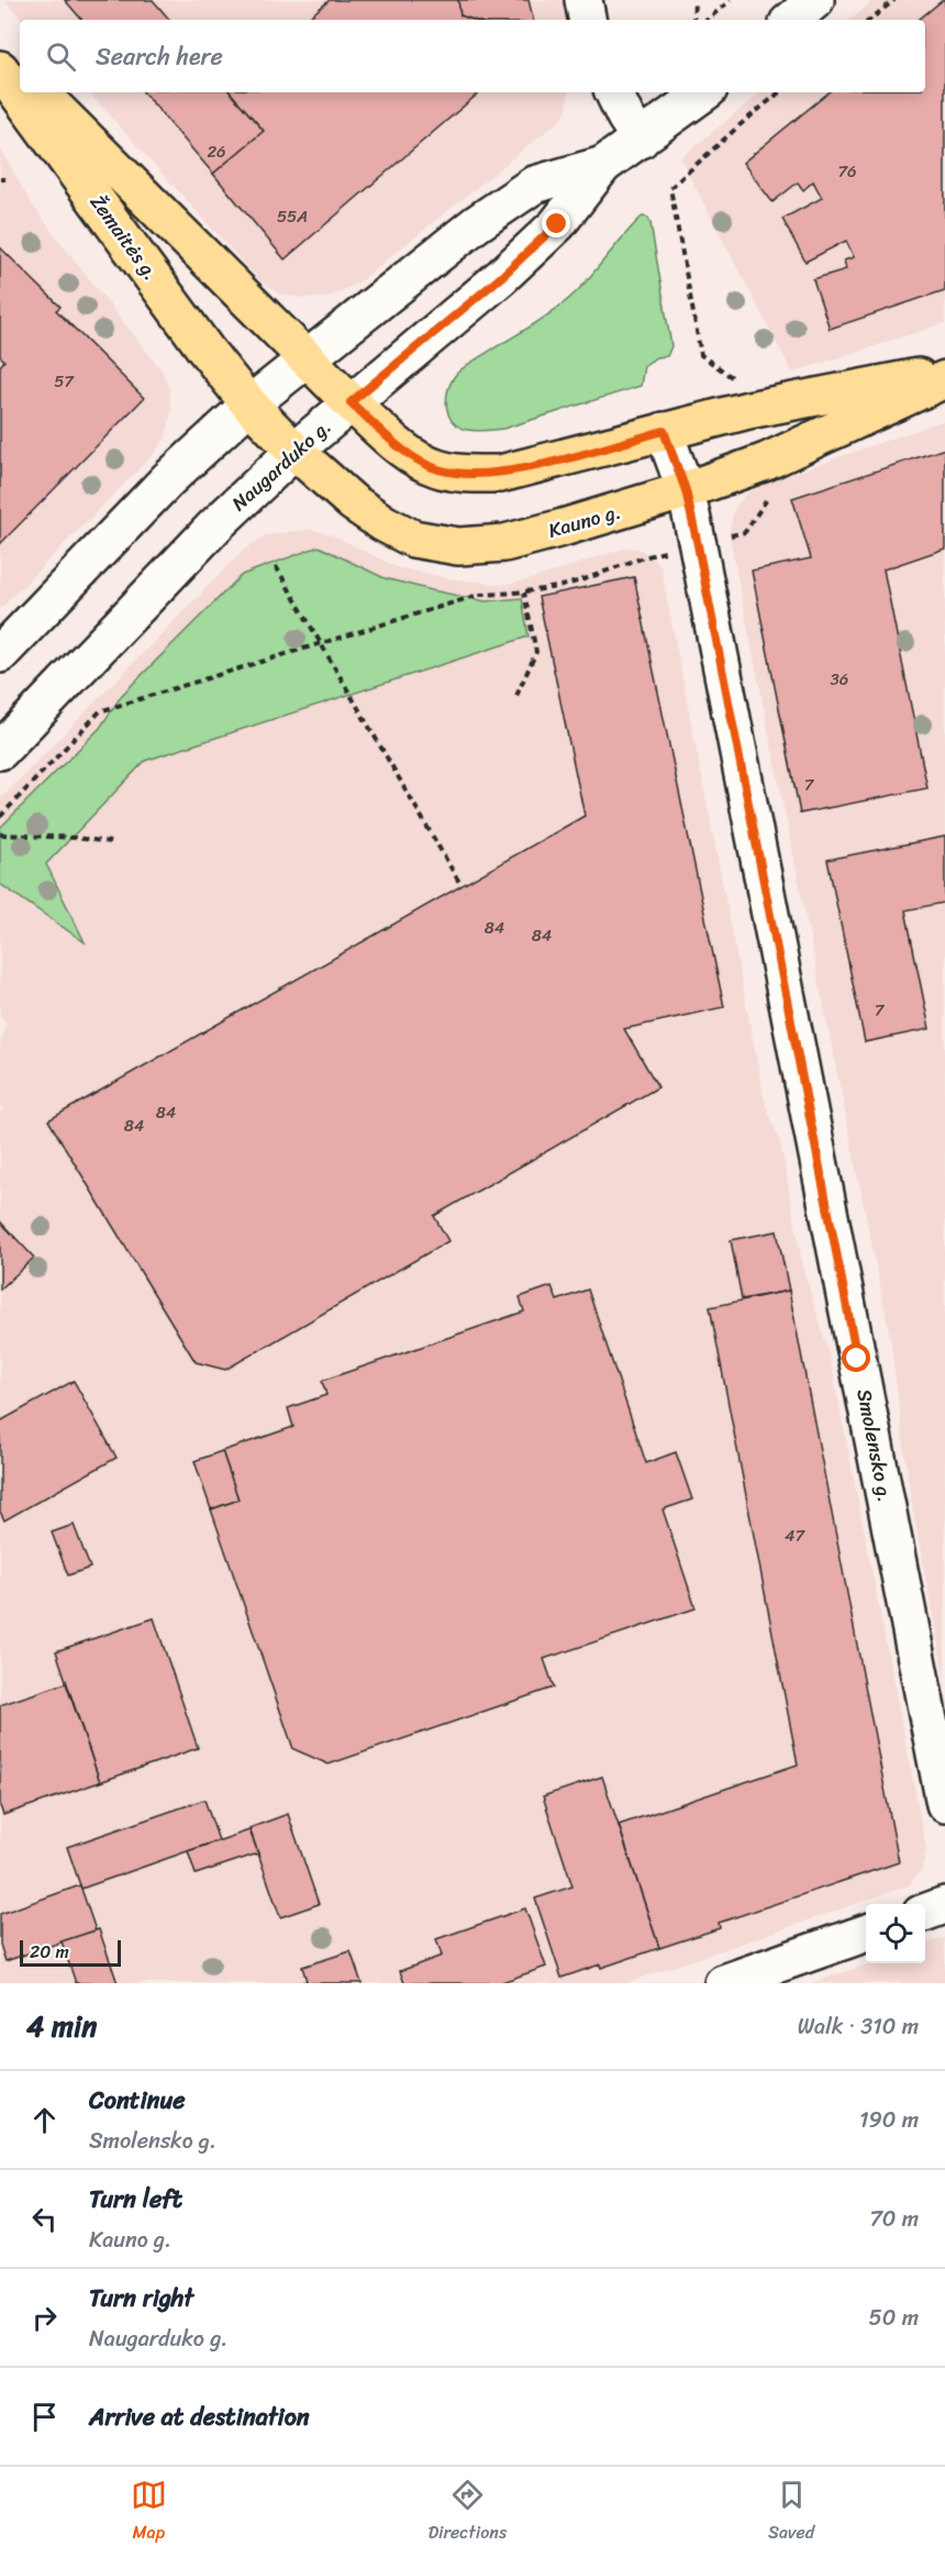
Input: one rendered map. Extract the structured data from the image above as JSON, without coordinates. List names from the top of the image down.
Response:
{
  "streets": {
    "main road": [
      "Žemaitės g.",
      "Naugarduko g.",
      "Kauno g.",
      "Smolensko g."
    ]
  },
  "crossings": [
    ["Žemaitės g.", "Naugarduko g."],
    ["Žemaitės g.", "Kauno g."],
    ["Naugarduko g.", "Kauno g."],
    ["Kauno g.", "Smolensko g."]
  ],
  "house_numbers": [
    "26",
    "76",
    "55A",
    "57",
    "36",
    "7",
    "84",
    "84",
    "7",
    "84",
    "84",
    "47"
  ],
  "scale_bar": "20 m",
  "page": {
    "search": "Search here",
    "scale": "20 m",
    "heading": ["4 min", "Walk · 310 m"],
    "list": [
      ["Continue", "Smolensko g.", "190 m"],
      ["Turn left", "Kauno g.", "70 m"],
      ["Turn right", "Naugarduko g.", "50 m"],
      "Arrive at destination"
    ],
    "nav": ["Map", "Directions", "Saved"]
  }
}
